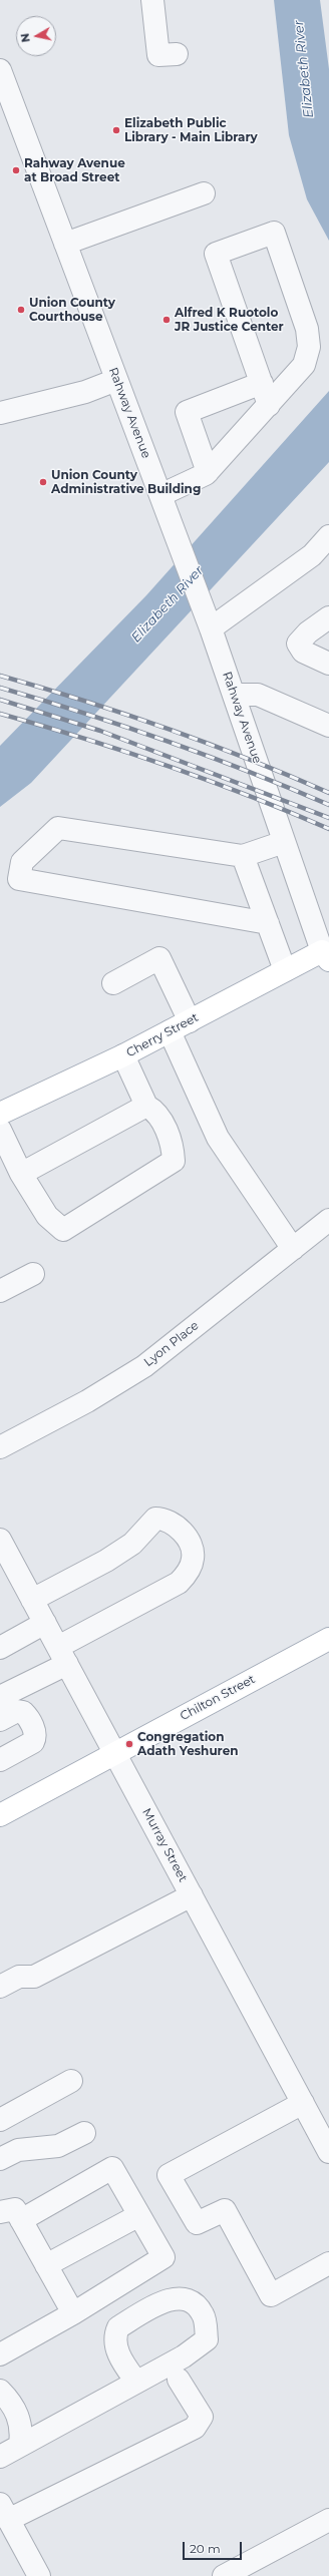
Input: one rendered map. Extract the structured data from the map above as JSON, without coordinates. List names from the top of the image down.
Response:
{
  "streets": {
    "main road": ["Cherry Street", "Chilton Street"],
    "street": ["Rahway Avenue", "Lyon Place", "Murray Street"]
  },
  "crossings": [
    ["Rahway Avenue", "Cherry Street"],
    ["Chilton Street", "Murray Street"]
  ],
  "water": ["Elizabeth River"],
  "places": [
    "Elizabeth Public Library - Main Library",
    "Rahway Avenue at Broad Street",
    "Union County Courthouse",
    "Alfred K Ruotolo JR Justice Center",
    "Union County Administrative Building",
    "Congregation Adath Yeshuren"
  ],
  "scale_bar": "20 m",
  "north": "left"
}
